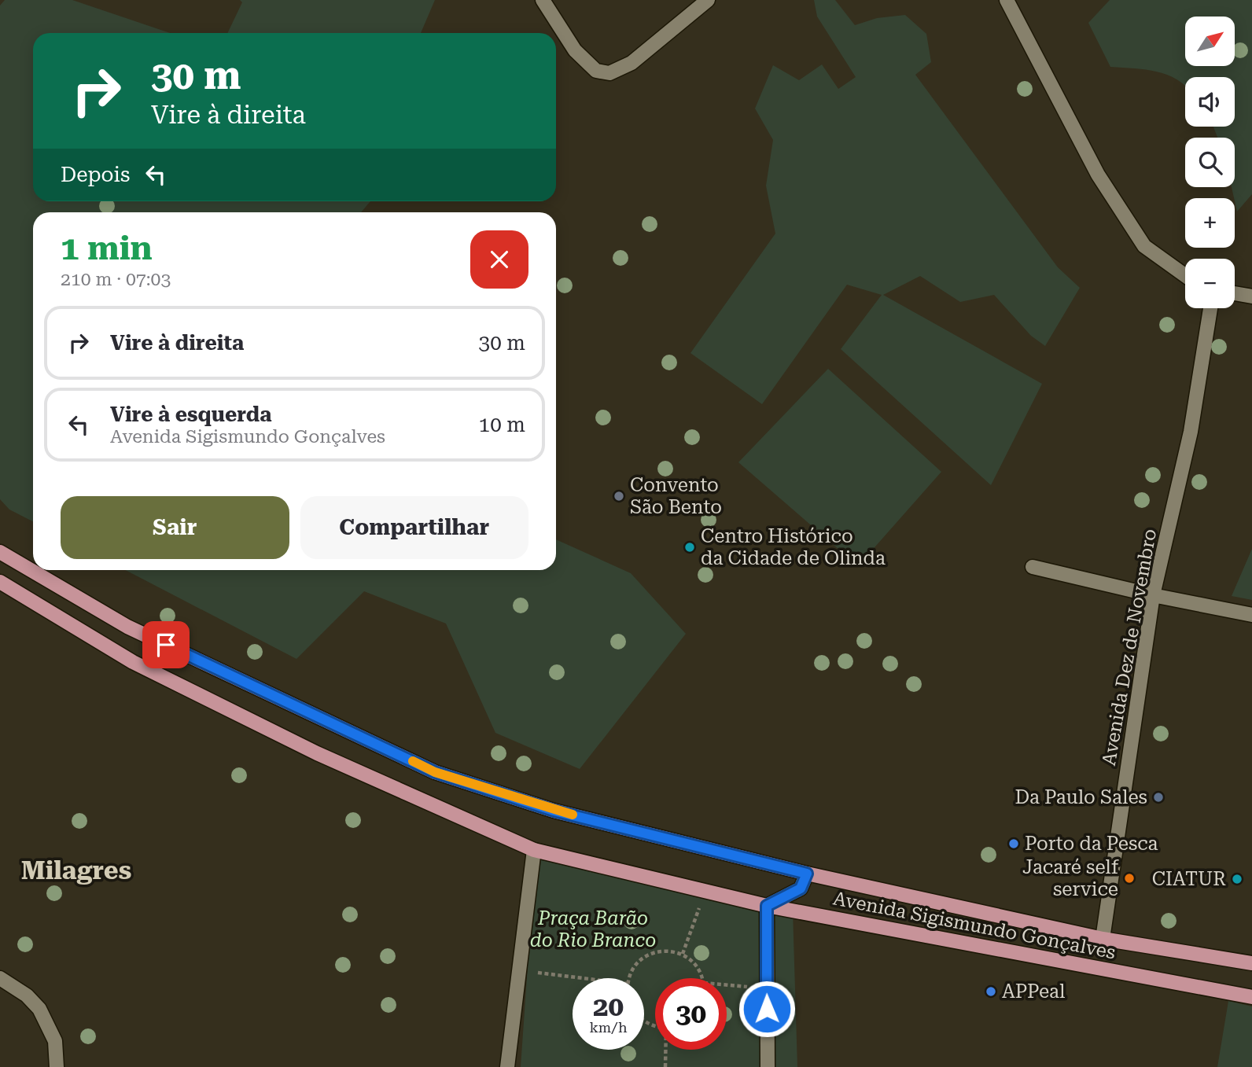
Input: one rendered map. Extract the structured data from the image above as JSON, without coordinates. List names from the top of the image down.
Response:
{
  "streets": {
    "main road": ["Avenida Sigismundo Gonçalves"],
    "street": ["Avenida Dez de Novembro"]
  },
  "crossings": [
    ["Avenida Dez de Novembro", "Avenida Sigismundo Gonçalves"]
  ],
  "districts": ["Milagres"],
  "parks": ["Praça Barão do Rio Branco"],
  "places": [
    "Convento São Bento",
    "Centro Histórico da Cidade de Olinda",
    "Da Paulo Sales",
    "Porto da Pesca",
    "Jacaré self service",
    "CIATUR",
    "APPeal"
  ],
  "north": "top right",
  "page": {
    "map_buttons": ["+", "−"],
    "turn": ["30 m", "Vire à direita"],
    "then": "Depois",
    "heading": ["1 min", "210 m · 07:03"],
    "list": [
      {
        "name": "Vire à direita",
        "value": "30 m"
      },
      {
        "name": "Vire à esquerda",
        "note": "Avenida Sigismundo Gonçalves",
        "value": "10 m"
      }
    ],
    "buttons": ["Sair", "Compartilhar"],
    "speed": "20 km/h",
    "limit": "30"
  }
}
